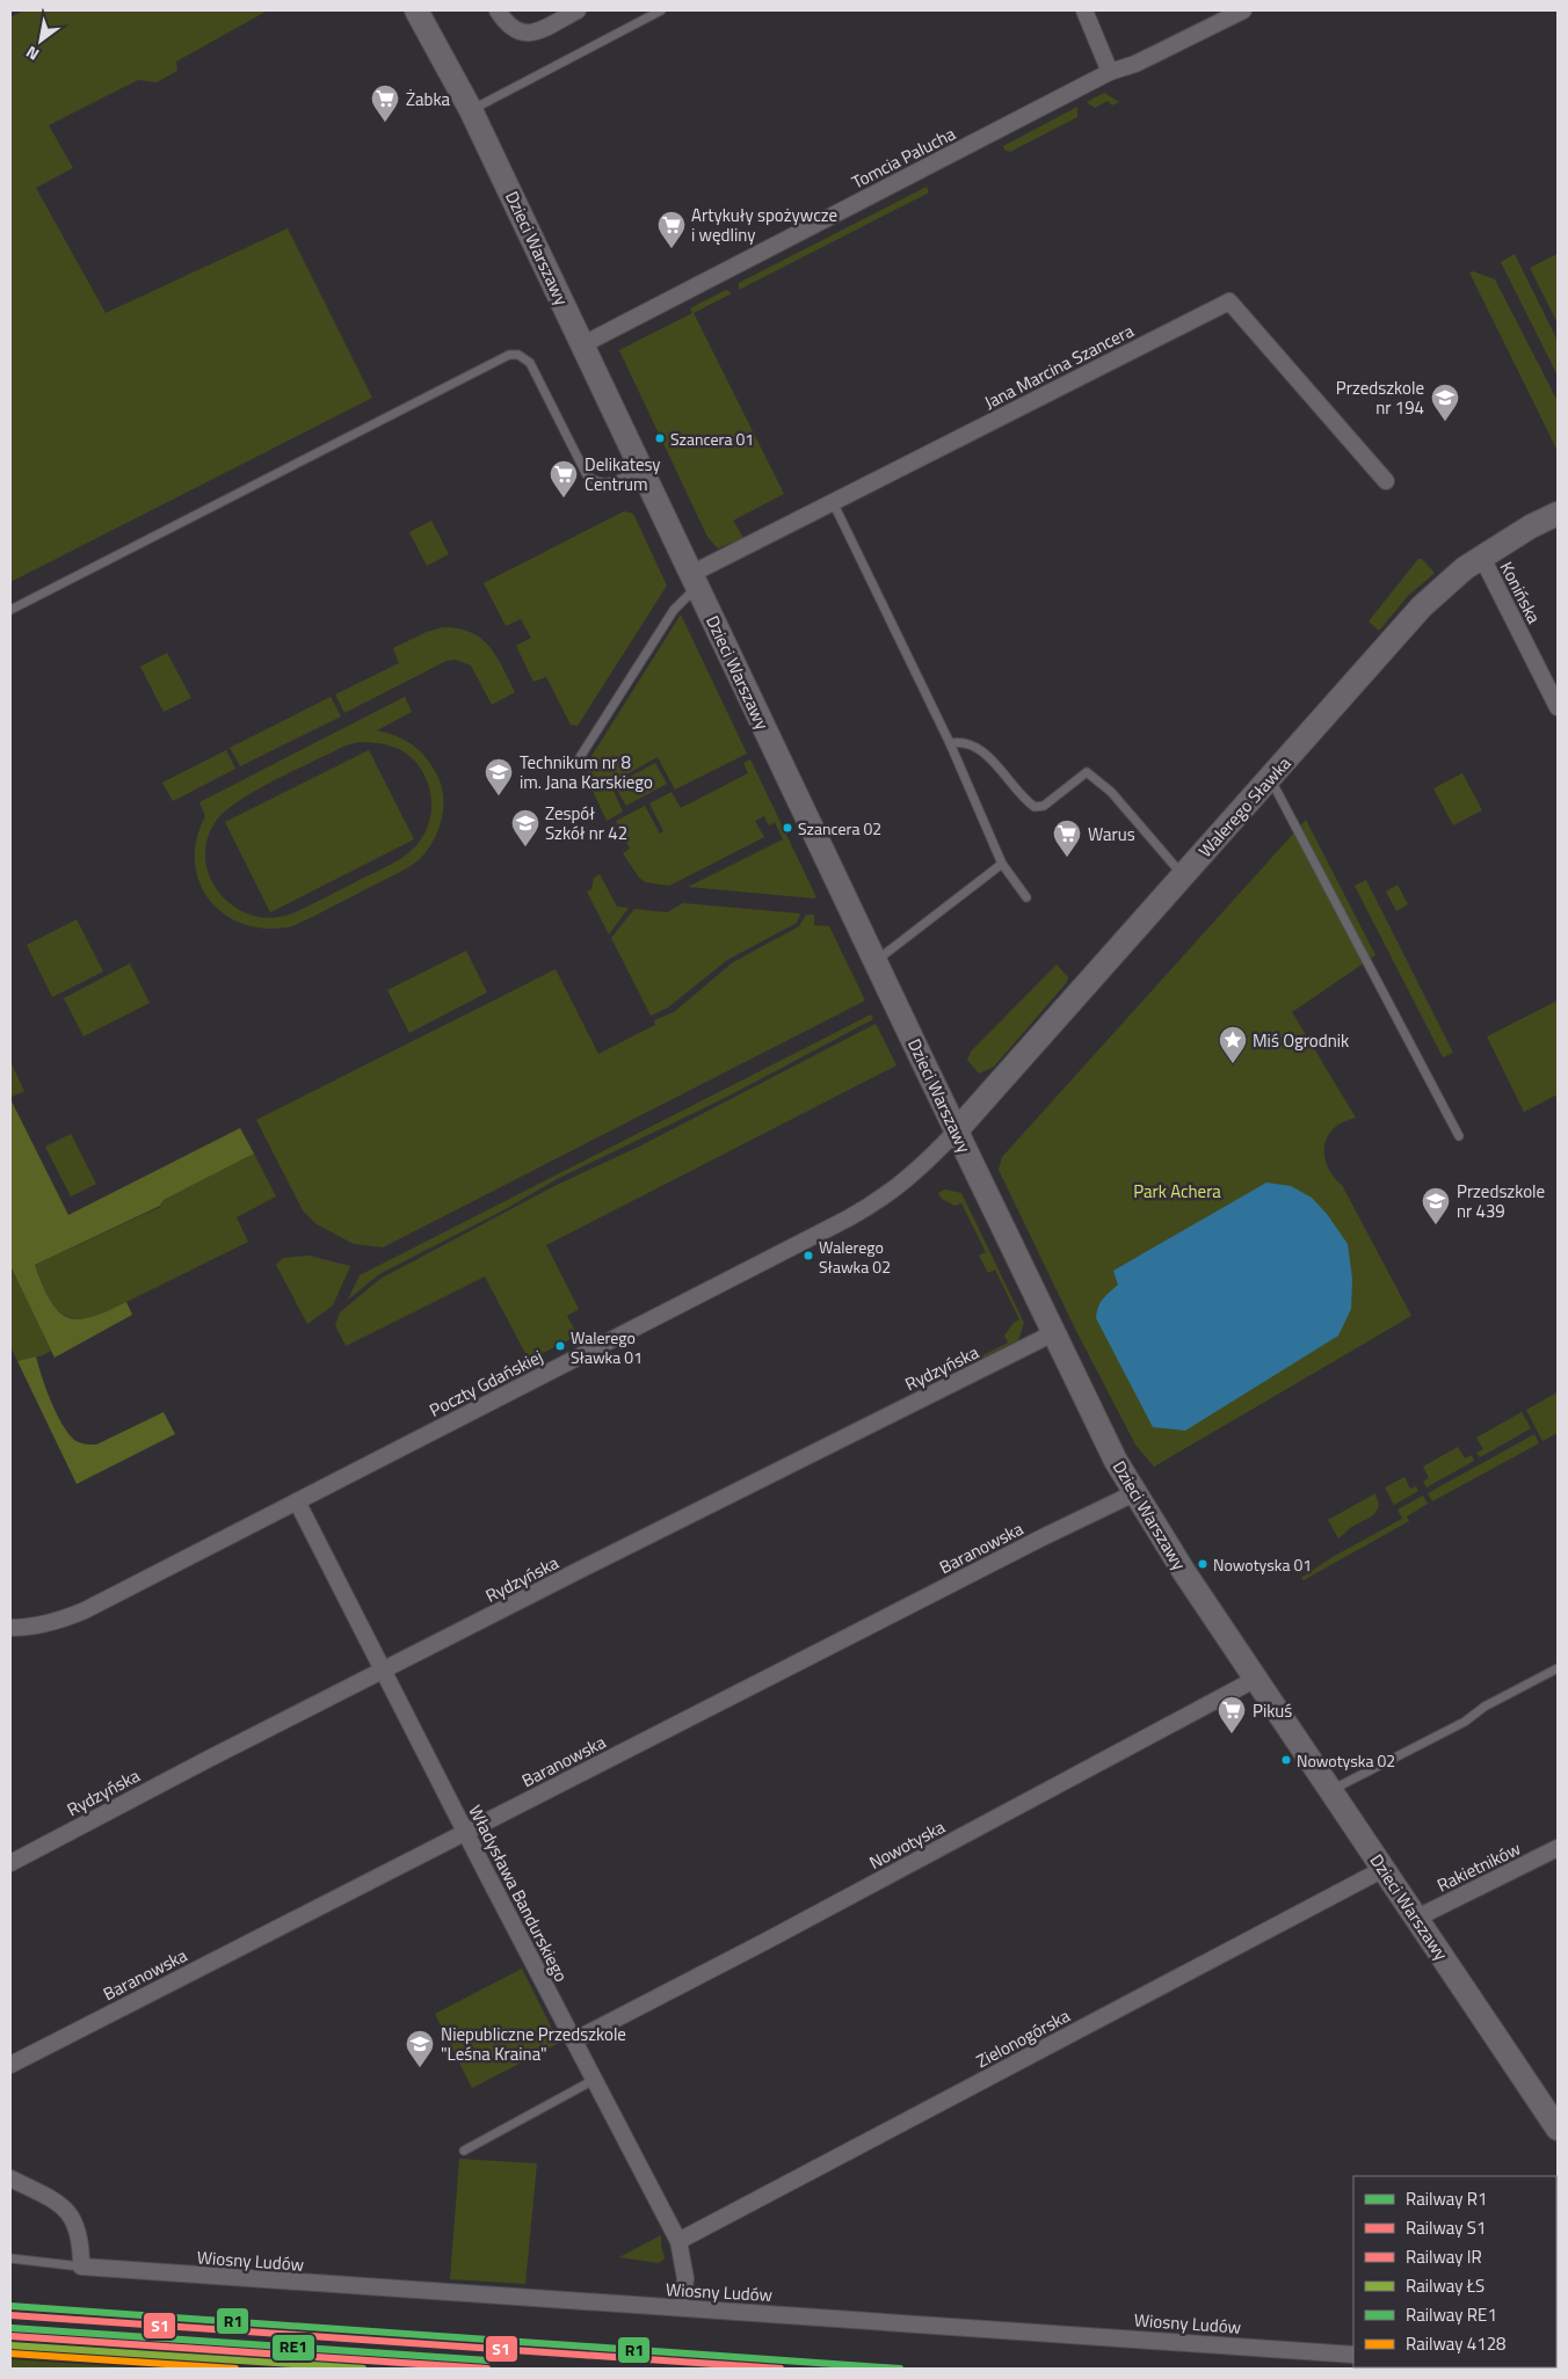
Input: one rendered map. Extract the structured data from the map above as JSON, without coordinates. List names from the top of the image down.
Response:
{
  "streets": {
    "street": [
      "Tomcia Palucha",
      "Dzieci Warszawy",
      "Jana Marcina Szancera",
      "Konińska",
      "Walerego Sławka",
      "Rydzyńska",
      "Poczty Gdańskiej",
      "Baranowska",
      "Nowotyska",
      "Rakietników",
      "Władysława Bandurskiego",
      "Zielonogórska",
      "Wiosny Ludów"
    ]
  },
  "crossings": [
    ["Tomcia Palucha", "Dzieci Warszawy"],
    ["Dzieci Warszawy", "Jana Marcina Szancera"],
    ["Dzieci Warszawy", "Walerego Sławka"],
    ["Dzieci Warszawy", "Rydzyńska"],
    ["Dzieci Warszawy", "Poczty Gdańskiej"],
    ["Dzieci Warszawy", "Baranowska"],
    ["Dzieci Warszawy", "Nowotyska"],
    ["Dzieci Warszawy", "Rakietników"],
    ["Dzieci Warszawy", "Zielonogórska"],
    ["Konińska", "Walerego Sławka"],
    ["Walerego Sławka", "Poczty Gdańskiej"],
    ["Rydzyńska", "Władysława Bandurskiego"],
    ["Poczty Gdańskiej", "Władysława Bandurskiego"],
    ["Baranowska", "Władysława Bandurskiego"],
    ["Nowotyska", "Władysława Bandurskiego"],
    ["Władysława Bandurskiego", "Zielonogórska"],
    ["Władysława Bandurskiego", "Wiosny Ludów"]
  ],
  "parks": ["Park Achera"],
  "places": {
    "supermarket": [
      "Żabka",
      "Artykuły spożywcze i wędliny",
      "Delikatesy Centrum",
      "Warus",
      "Pikuś"
    ],
    "school or university": [
      "Przedszkole nr 194",
      "Technikum nr 8 im. Jana Karskiego",
      "Zespół Szkół nr 42",
      "Przedszkole nr 439",
      "Niepubliczne Przedszkole \"Leśna Kraina\""
    ],
    "other": [
      "Szancera 01",
      "Szancera 02",
      "Walerego Sławka 02",
      "Walerego Sławka 01",
      "Nowotyska 01",
      "Nowotyska 02"
    ],
    "place": ["Miś Ogrodnik"]
  },
  "lines": [
    "rail line R1",
    "rail line S1",
    "rail line RE1",
    "rail line IR",
    "rail line ŁS",
    "rail line 4128"
  ],
  "legend": [
    "Railway R1",
    "Railway S1",
    "Railway IR",
    "Railway ŁS",
    "Railway RE1",
    "Railway 4128"
  ],
  "north": "bottom left"
}
